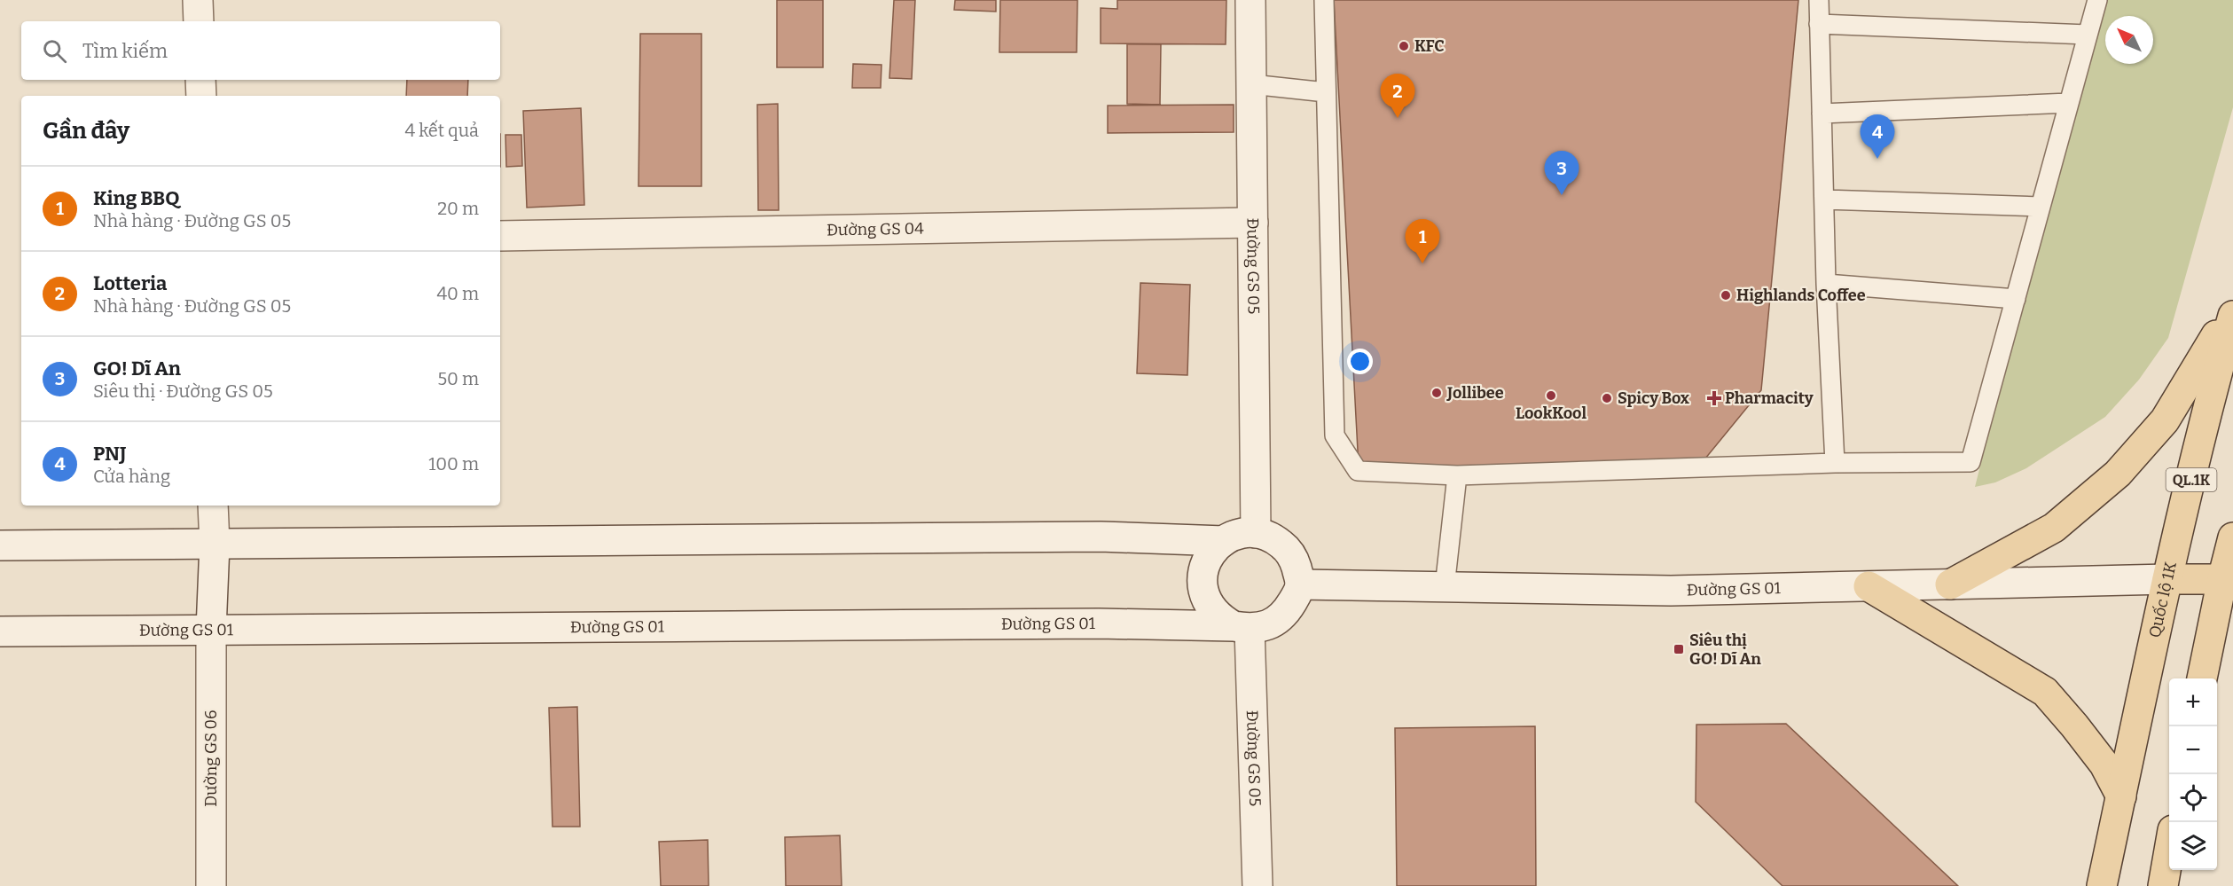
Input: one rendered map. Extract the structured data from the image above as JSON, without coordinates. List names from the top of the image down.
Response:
{
  "streets": {
    "main road": ["QL.1K", "Quốc lộ 1K"],
    "street": [
      "Đường GS 04",
      "Đường GS 05",
      "Đường GS 01",
      "Dường GS 06"
    ]
  },
  "crossings": [
    ["Đường GS 04", "Đường GS 05"],
    ["Đường GS 05", "Đường GS 01"],
    ["Đường GS 01", "Quốc lộ 1K"],
    ["Đường GS 01", "Dường GS 06"]
  ],
  "places": {
    "other": [
      "KFC",
      "Highlands Coffee",
      "Jollibee",
      "LookKool",
      "Spicy Box"
    ],
    "health": ["Pharmacity"],
    "transit": ["Siêu thị GO! Dĩ An"]
  },
  "north": "top left",
  "page": {
    "search": "Tìm kiếm",
    "pins": [
      "2",
      "4",
      "3",
      "1"
    ],
    "heading": ["Gần đây", "4 kết quả"],
    "list": [
      {
        "mark": "1",
        "name": "King BBQ",
        "note": "Nhà hàng · Đường GS 05",
        "value": "20 m"
      },
      {
        "mark": "2",
        "name": "Lotteria",
        "note": "Nhà hàng · Đường GS 05",
        "value": "40 m"
      },
      {
        "mark": "3",
        "name": "GO! Dĩ An",
        "note": "Siêu thị · Đường GS 05",
        "value": "50 m"
      },
      {
        "mark": "4",
        "name": "PNJ",
        "note": "Cửa hàng",
        "value": "100 m"
      }
    ],
    "map_buttons": ["+", "−"]
  }
}
